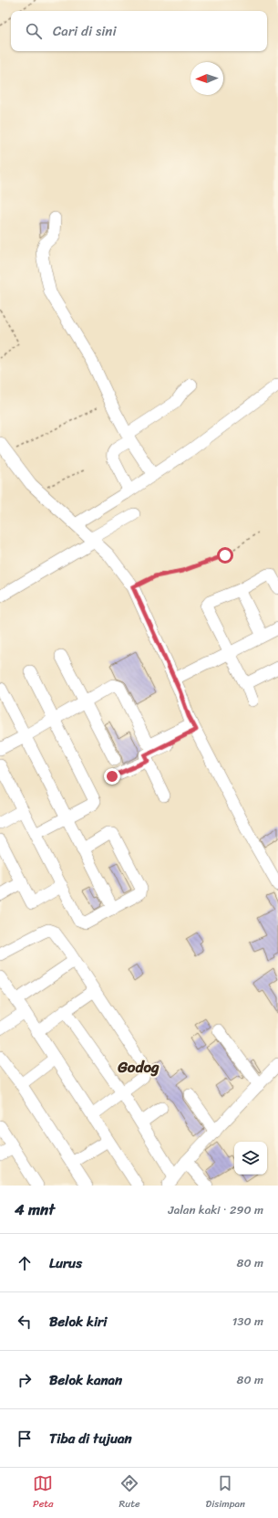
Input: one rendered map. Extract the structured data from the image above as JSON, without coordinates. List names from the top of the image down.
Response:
{
  "districts": ["Godog"],
  "north": "left",
  "page": {
    "search": "Cari di sini",
    "heading": ["4 mnt", "Jalan kaki · 290 m"],
    "list": [
      ["Lurus", "80 m"],
      ["Belok kiri", "130 m"],
      ["Belok kanan", "80 m"],
      "Tiba di tujuan"
    ],
    "nav": ["Peta", "Rute", "Disimpan"]
  }
}
